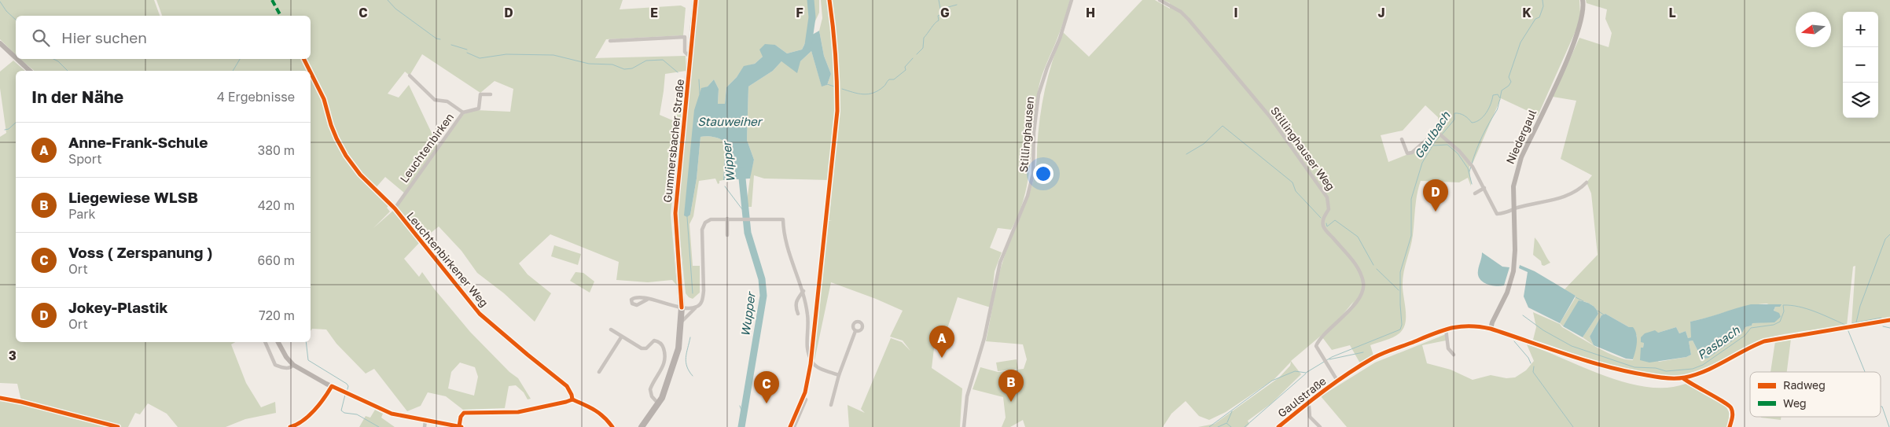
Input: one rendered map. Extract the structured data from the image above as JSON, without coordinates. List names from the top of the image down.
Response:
{
  "streets": {
    "main road": ["Niedergaul", "Gummersbacher Straße", "Gaulstraße"],
    "street": [
      "Stillinghausen",
      "Leuchtenbirken",
      "Stillinghauser Weg",
      "Leuchtenbirkener Weg"
    ]
  },
  "crossings": [
    ["Niedergaul", "Gaulstraße"],
    ["Leuchtenbirken", "Leuchtenbirkener Weg"],
    ["Stillinghauser Weg", "Gaulstraße"]
  ],
  "water": [
    "Stauweiher",
    "Gaulbach",
    "Wipper",
    "Wupper",
    "Pasbach"
  ],
  "legend": ["Radweg", "Weg"],
  "north": "left",
  "page": {
    "map_buttons": ["+", "−"],
    "search": "Hier suchen",
    "heading": ["In der Nähe", "4 Ergebnisse"],
    "list": [
      {
        "mark": "A",
        "name": "Anne-Frank-Schule",
        "note": "Sport",
        "value": "380 m"
      },
      {
        "mark": "B",
        "name": "Liegewiese WLSB",
        "note": "Park",
        "value": "420 m"
      },
      {
        "mark": "C",
        "name": "Voss ( Zerspanung )",
        "note": "Ort",
        "value": "660 m"
      },
      {
        "mark": "D",
        "name": "Jokey-Plastik",
        "note": "Ort",
        "value": "720 m"
      }
    ],
    "pins": [
      "D",
      "A",
      "B",
      "C"
    ]
  },
  "grid": {
    "columns": [
      "C",
      "D",
      "E",
      "F",
      "G",
      "H",
      "I",
      "J",
      "K",
      "L"
    ],
    "rows": ["3"]
  }
}
